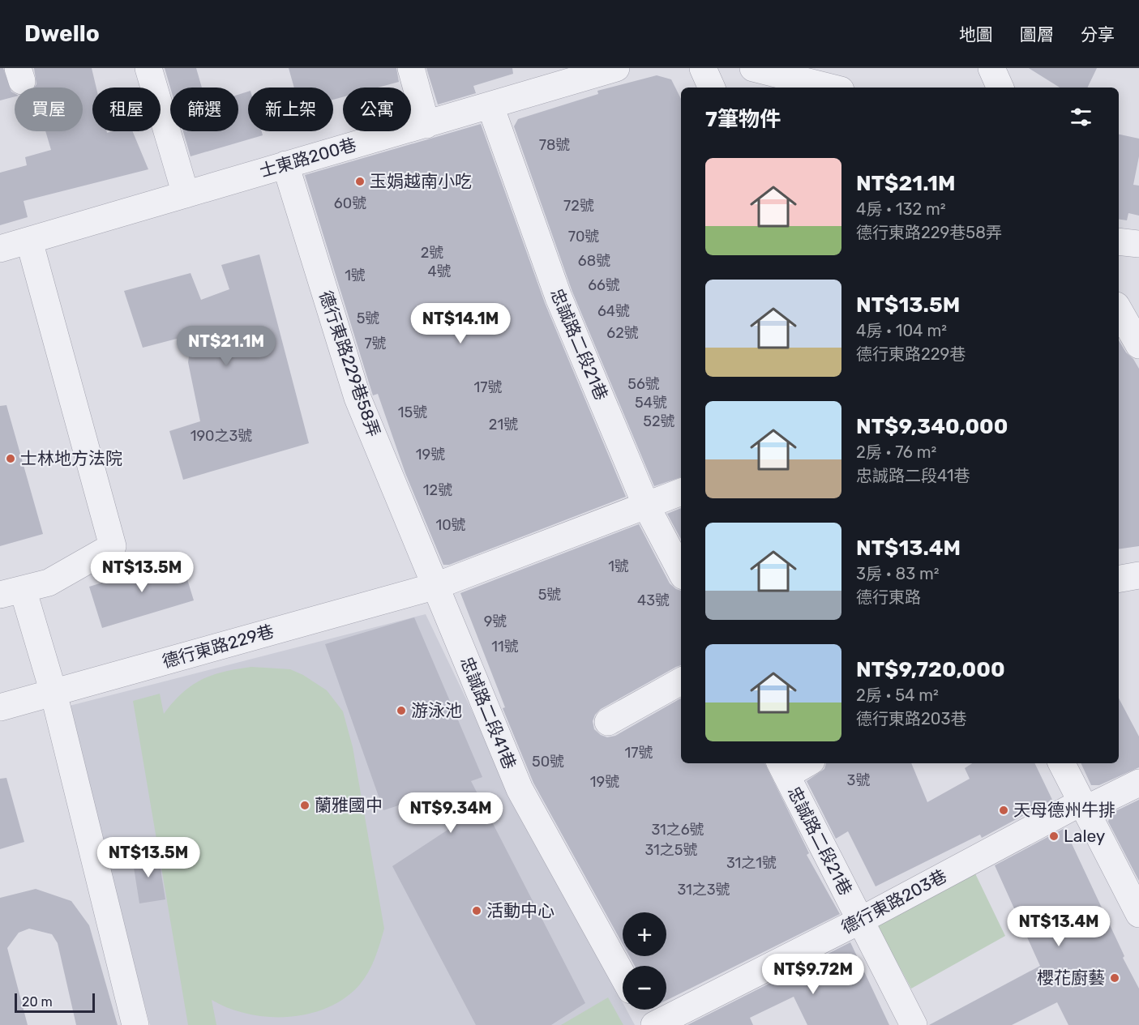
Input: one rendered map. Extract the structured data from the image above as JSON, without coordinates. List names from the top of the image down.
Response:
{
  "streets": {
    "street": [
      "士東路200巷",
      "忠誠路二段21巷",
      "德行東路229巷58弄",
      "德行東路229巷",
      "忠誠路二段41巷",
      "德行東路203巷"
    ]
  },
  "crossings": [
    ["士東路200巷", "忠誠路二段21巷"],
    ["士東路200巷", "德行東路229巷58弄"],
    ["忠誠路二段21巷", "德行東路229巷"],
    ["忠誠路二段21巷", "德行東路203巷"],
    ["德行東路229巷58弄", "德行東路229巷"],
    ["德行東路229巷58弄", "忠誠路二段41巷"],
    ["德行東路229巷", "忠誠路二段41巷"]
  ],
  "places": [
    "玉娟越南小吃",
    "士林地方法院",
    "游泳池",
    "蘭雅國中",
    "天母德州牛排",
    "Laley",
    "活動中心",
    "櫻花廚藝"
  ],
  "house_numbers": [
    "78號",
    "60號",
    "72號",
    "70號",
    "2號",
    "68號",
    "4號",
    "1號",
    "66號",
    "64號",
    "5號",
    "62號",
    "7號",
    "56號",
    "17號",
    "54號",
    "15號",
    "52號",
    "21號",
    "190之3號",
    "19號",
    "12號",
    "10號",
    "1號",
    "5號",
    "43號",
    "9號",
    "11號",
    "17號",
    "50號",
    "3號",
    "19號",
    "31之6號",
    "31之5號",
    "31之1號",
    "31之3號"
  ],
  "scale_bar": "20 m",
  "page": {
    "header": "Dwello",
    "nav": ["地圖", "圖層", "分享"],
    "chip": [
      "買屋",
      "租屋",
      "篩選",
      "新上架",
      "公寓"
    ],
    "heading": "7筆物件",
    "list": [
      {
        "name": "NT$21.1M",
        "note": "4房 · 132 m² · 德行東路229巷58弄"
      },
      {
        "name": "NT$13.5M",
        "note": "4房 · 104 m² · 德行東路229巷"
      },
      {
        "name": "NT$9,340,000",
        "note": "2房 · 76 m² · 忠誠路二段41巷"
      },
      {
        "name": "NT$13.4M",
        "note": "3房 · 83 m² · 德行東路"
      },
      {
        "name": "NT$9,720,000",
        "note": "2房 · 54 m² · 德行東路203巷"
      }
    ],
    "price": [
      "NT$14.1M",
      "NT$21.1M",
      "NT$13.5M",
      "NT$9.34M",
      "NT$13.5M",
      "NT$13.4M",
      "NT$9.72M"
    ],
    "map_buttons": ["+", "−"],
    "scale": "20 m"
  }
}
